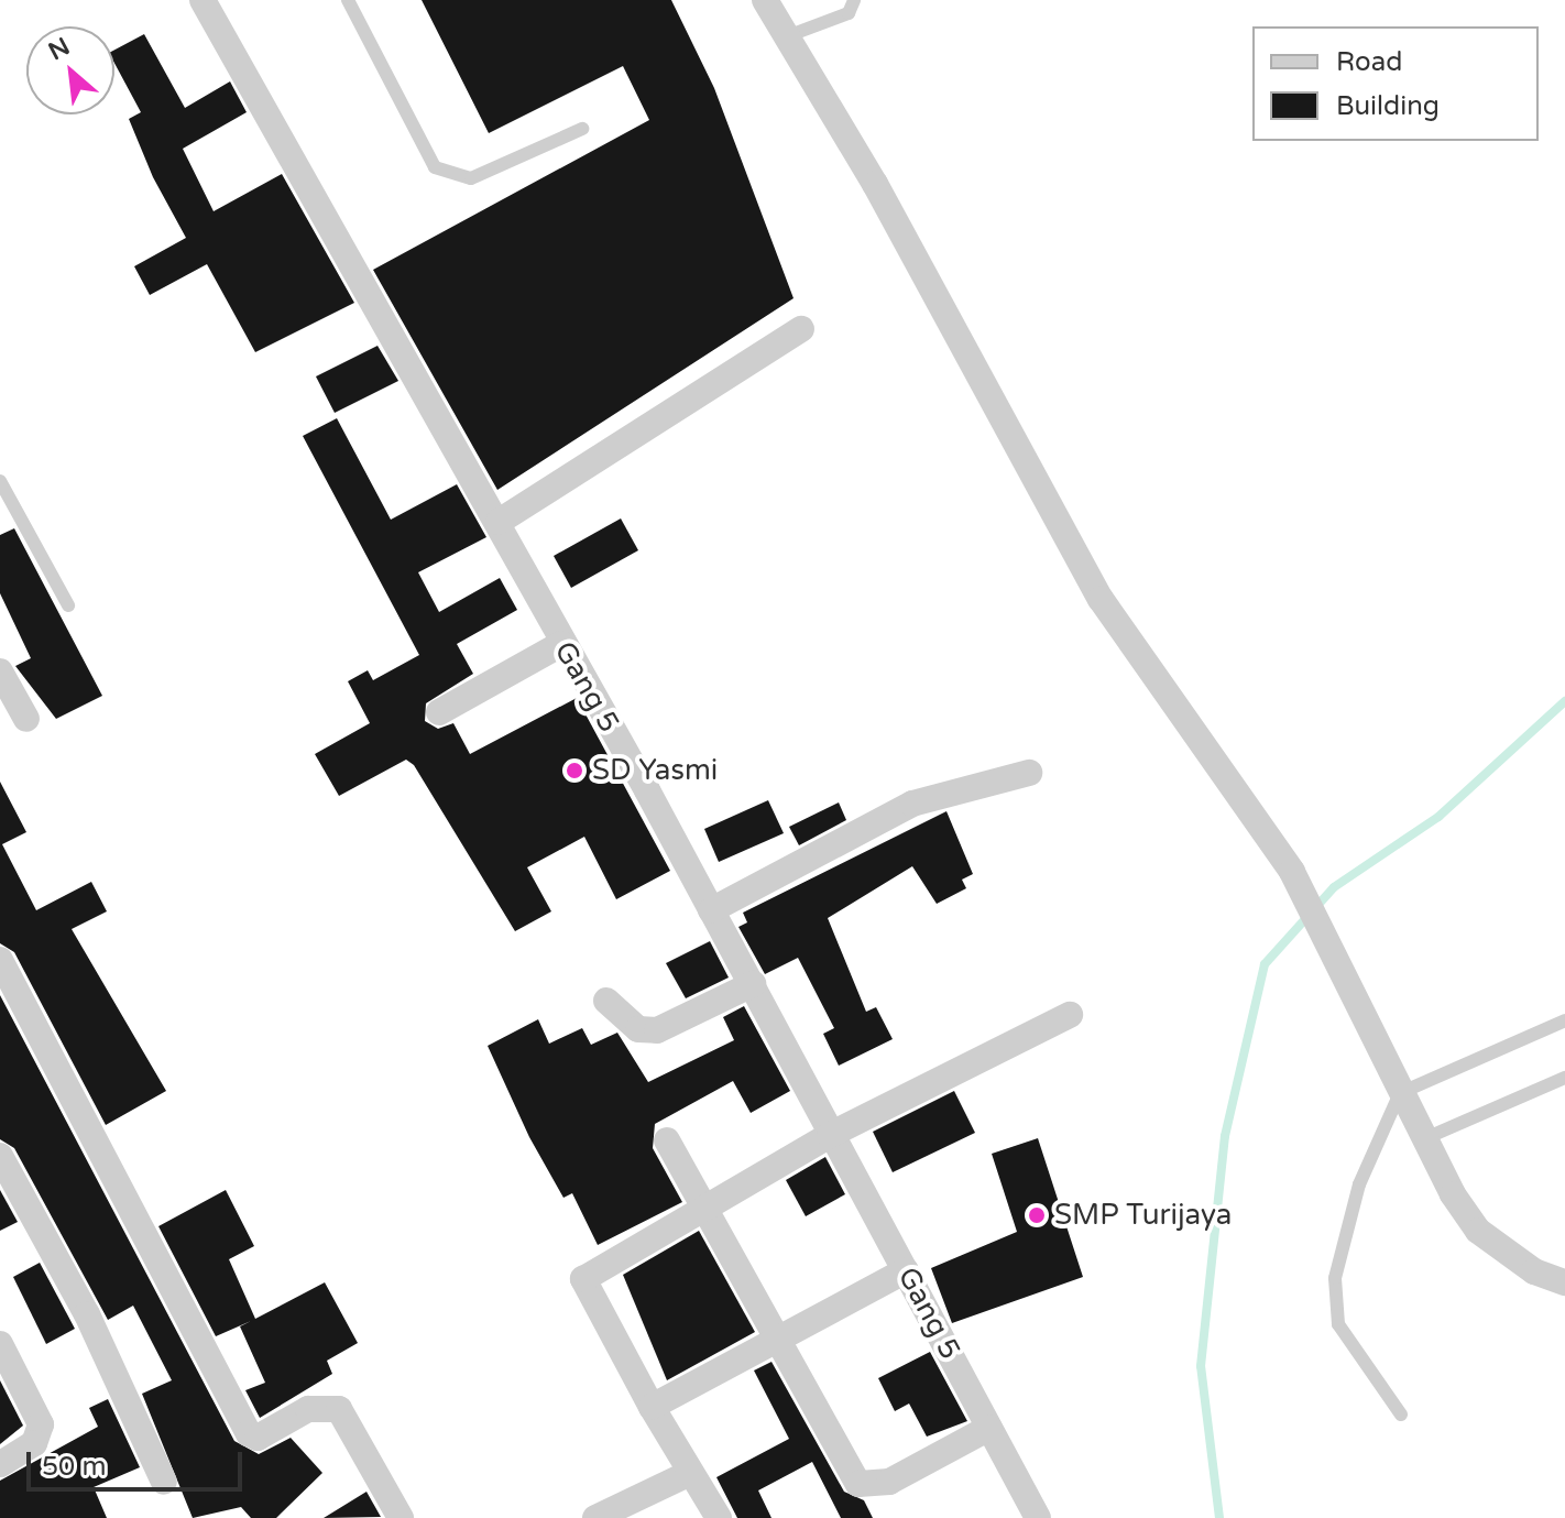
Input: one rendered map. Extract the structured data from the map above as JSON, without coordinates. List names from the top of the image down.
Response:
{
  "streets": {
    "street": ["Gang 5"]
  },
  "places": ["SD Yasmi", "SMP Turijaya"],
  "legend": ["Road", "Building"],
  "scale_bar": "50 m",
  "north": "top left"
}
